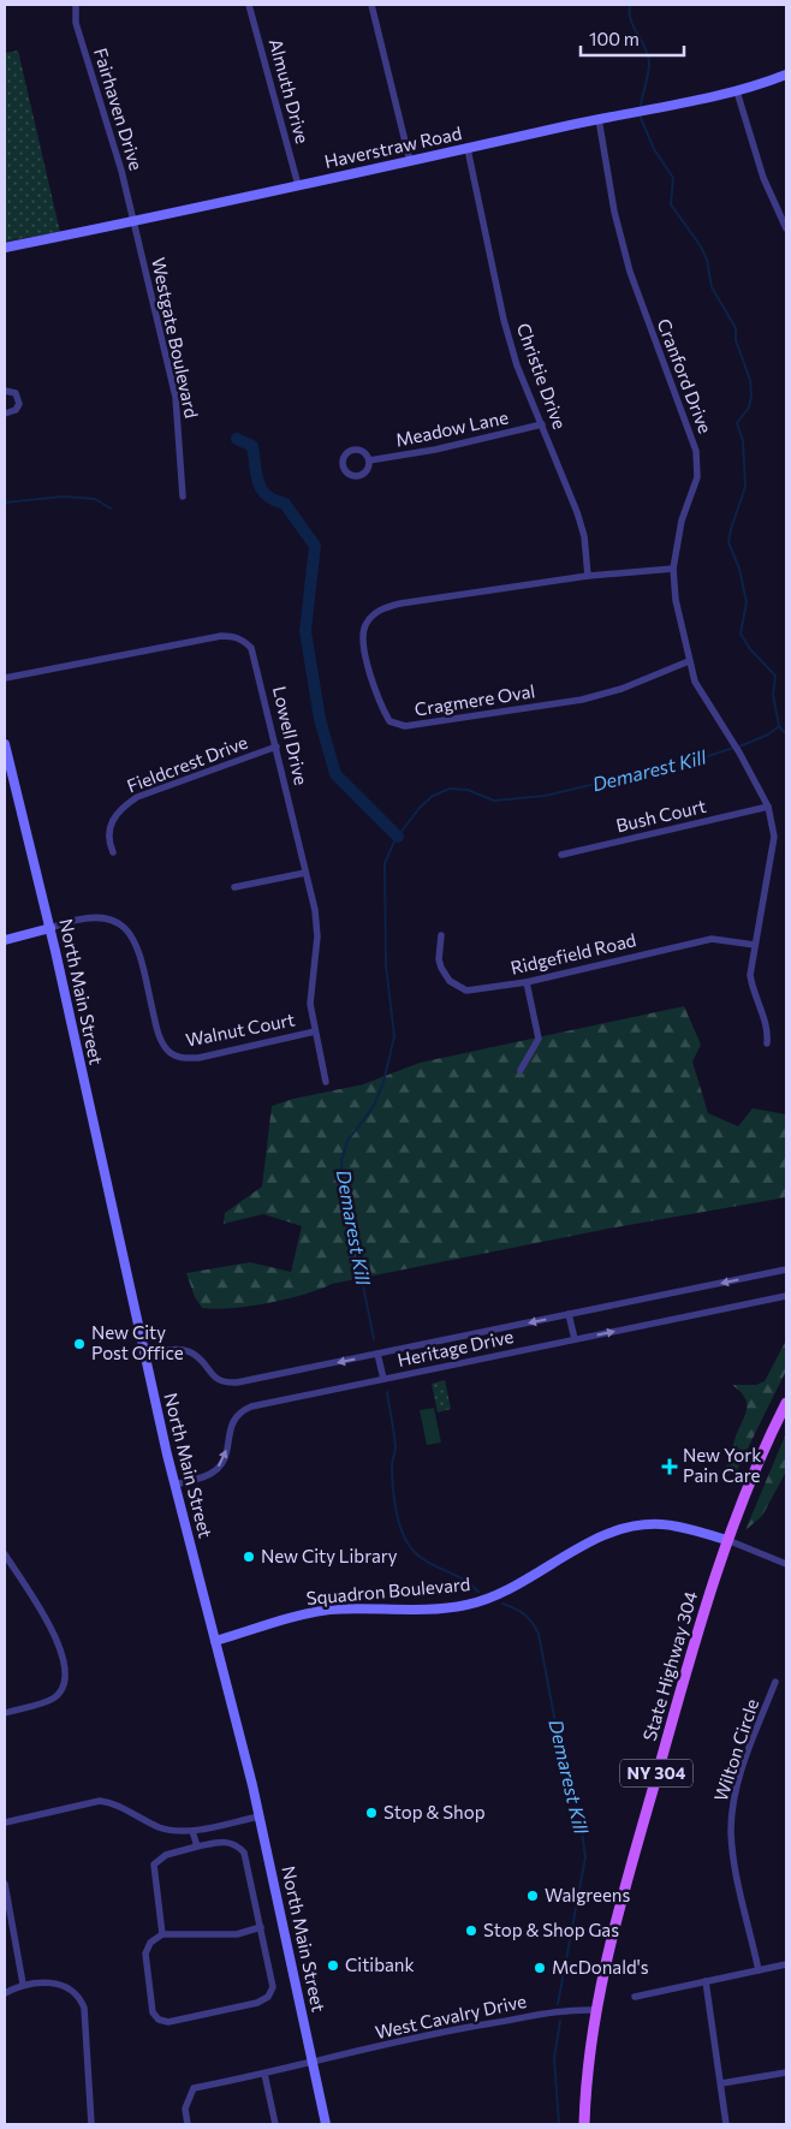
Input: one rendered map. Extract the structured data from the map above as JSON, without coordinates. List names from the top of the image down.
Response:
{
  "streets": {
    "main road": ["State Highway 304", "NY 304"],
    "street": [
      "Almuth Drive",
      "Fairhaven Drive",
      "Haverstraw Road",
      "Westgate Boulevard",
      "Christie Drive",
      "Cranford Drive",
      "Meadow Lane",
      "Cragmere Oval",
      "Lowell Drive",
      "Fieldcrest Drive",
      "Bush Court",
      "Ridgefield Road",
      "North Main Street",
      "Walnut Court",
      "Heritage Drive",
      "Squadron Boulevard",
      "Wilton Circle",
      "West Cavalry Drive"
    ]
  },
  "crossings": [
    ["Almuth Drive", "Haverstraw Road"],
    ["Fairhaven Drive", "Haverstraw Road"],
    ["Fairhaven Drive", "Westgate Boulevard"],
    ["Haverstraw Road", "Westgate Boulevard"],
    ["Haverstraw Road", "Christie Drive"],
    ["Haverstraw Road", "Cranford Drive"],
    ["Christie Drive", "Meadow Lane"],
    ["Christie Drive", "Cragmere Oval"],
    ["Cranford Drive", "Cragmere Oval"],
    ["Cranford Drive", "Bush Court"],
    ["Cranford Drive", "Ridgefield Road"],
    ["Lowell Drive", "Fieldcrest Drive"],
    ["Lowell Drive", "Walnut Court"],
    ["North Main Street", "Walnut Court"],
    ["North Main Street", "Heritage Drive"],
    ["North Main Street", "Squadron Boulevard"],
    ["North Main Street", "West Cavalry Drive"],
    ["Squadron Boulevard", "State Highway 304"],
    ["State Highway 304", "West Cavalry Drive"]
  ],
  "water": ["Demarest Kill"],
  "places": {
    "other": [
      "New City Post Office",
      "New City Library",
      "Stop & Shop",
      "Walgreens",
      "Stop & Shop Gas",
      "Citibank",
      "McDonald's"
    ],
    "health": ["New York Pain Care"]
  },
  "scale_bar": "100 m"
}
